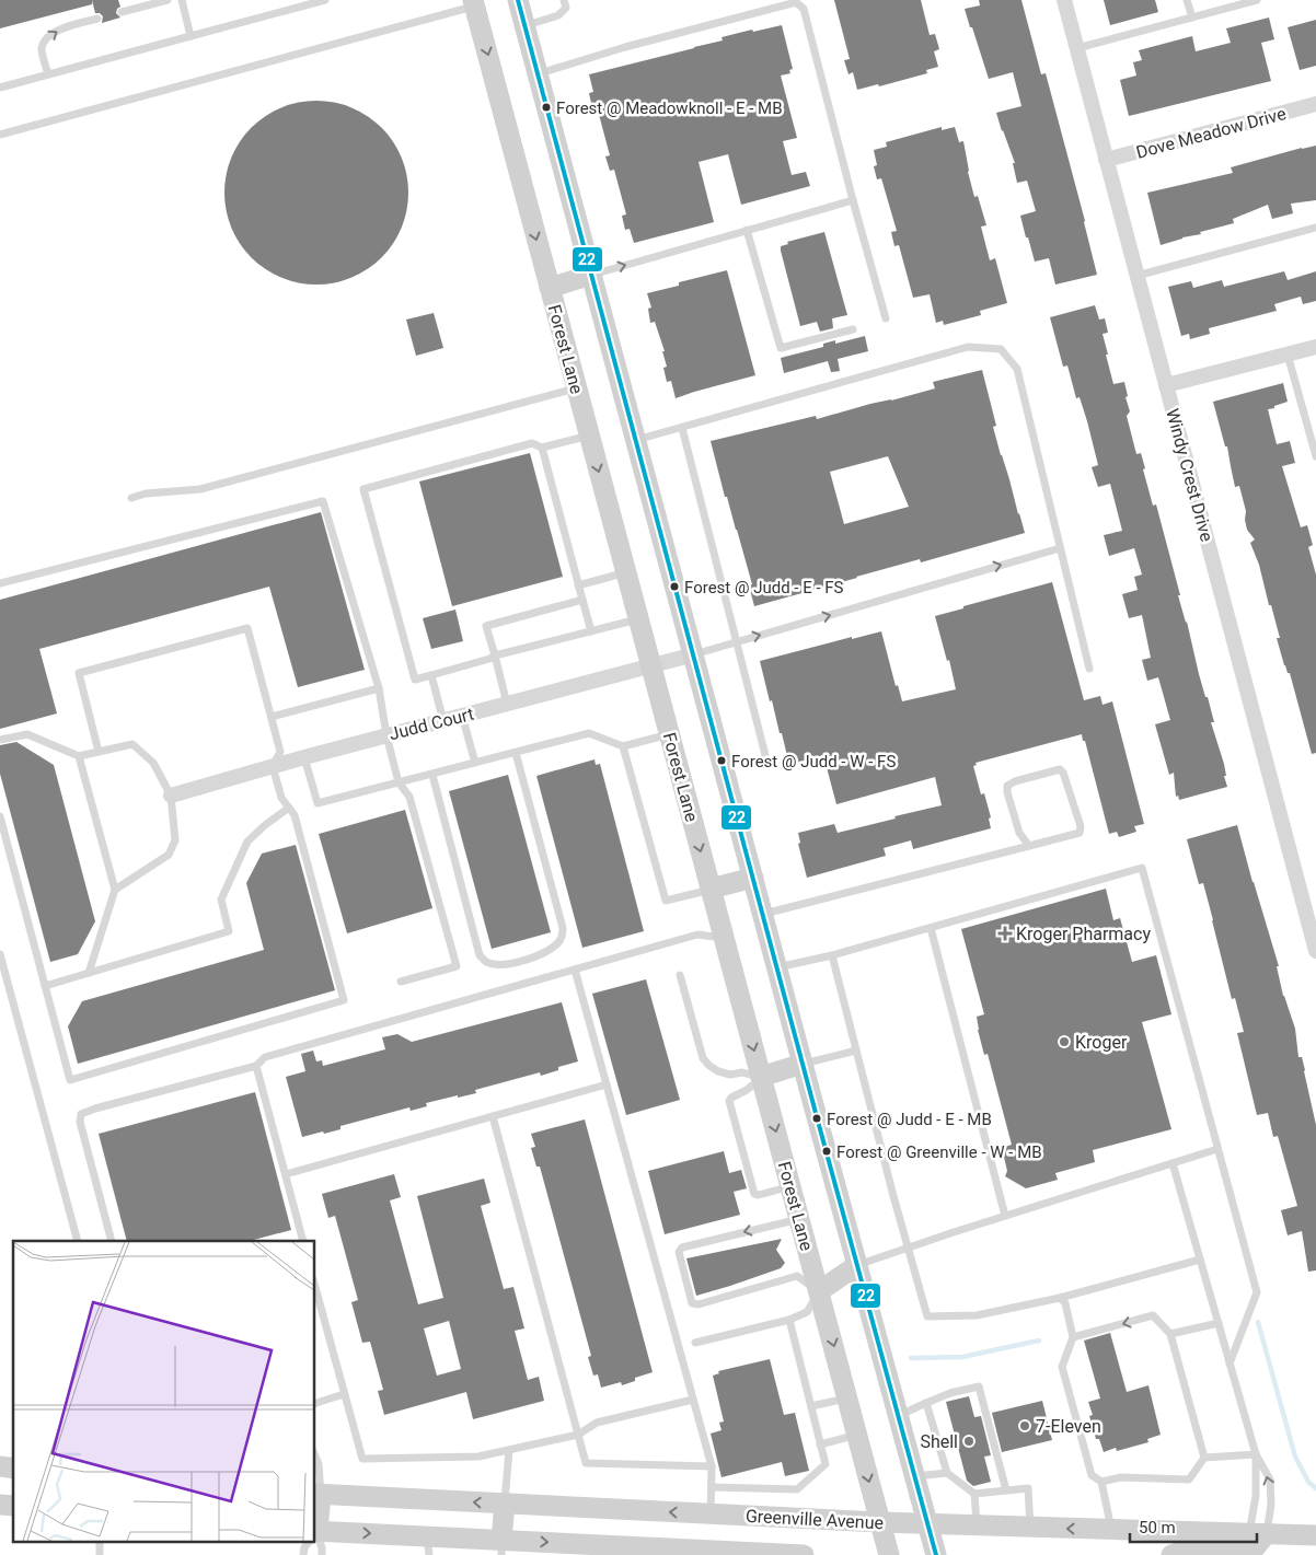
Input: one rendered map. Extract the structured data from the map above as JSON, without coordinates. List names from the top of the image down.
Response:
{
  "streets": {
    "main road": ["Forest Lane", "Greenville Avenue"],
    "street": ["Dove Meadow Drive", "Windy Crest Drive", "Judd Court"]
  },
  "crossings": [
    ["Dove Meadow Drive", "Windy Crest Drive"],
    ["Forest Lane", "Judd Court"],
    ["Forest Lane", "Greenville Avenue"]
  ],
  "places": {
    "other": [
      "Forest @ Meadowknoll - E - MB",
      "Forest @ Judd - E - FS",
      "Forest @ Judd - W - FS",
      "Kroger",
      "Forest @ Judd - E - MB",
      "Forest @ Greenville - W - MB",
      "7-Eleven",
      "Shell"
    ],
    "health": ["Kroger Pharmacy"]
  },
  "lines": ["transit line 22"],
  "scale_bar": "50 m"
}
